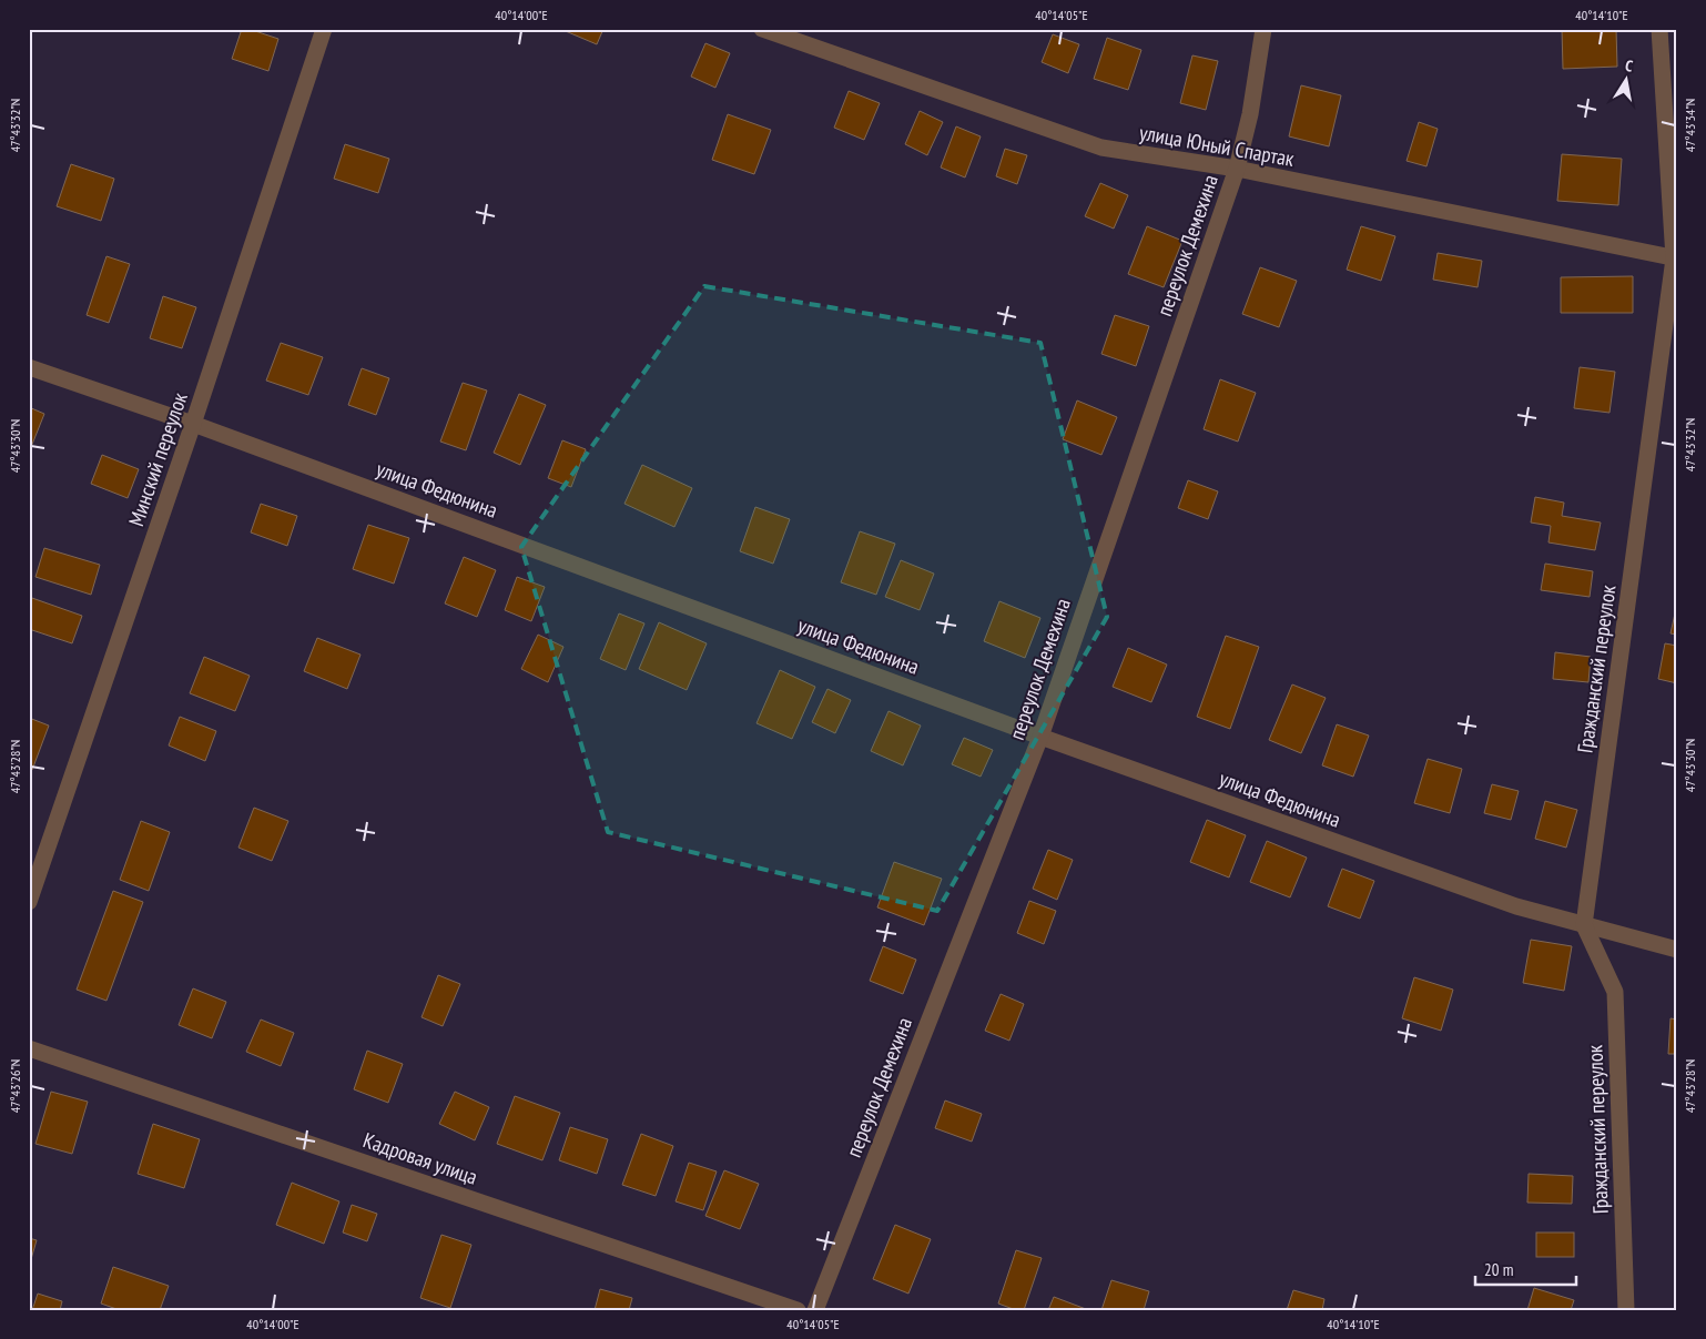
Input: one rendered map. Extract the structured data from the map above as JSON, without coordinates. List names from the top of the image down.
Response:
{
  "streets": {
    "street": [
      "улица Юный Спартак",
      "переулок Демехина",
      "Минский переулок",
      "улица Федюнина",
      "Гражданский переулок",
      "Кадровая улица"
    ]
  },
  "crossings": [
    ["улица Юный Спартак", "переулок Демехина"],
    ["улица Юный Спартак", "Гражданский переулок"],
    ["переулок Демехина", "улица Федюнина"],
    ["Минский переулок", "улица Федюнина"],
    ["улица Федюнина", "Гражданский переулок"]
  ],
  "scale_bar": "20 m",
  "north": "top",
  "coordinates": [
    "40°14'00\"E",
    "40°14'05\"E",
    "40°14'10\"E",
    "47°43'34\"N",
    "47°43'32\"N",
    "47°43'30\"N",
    "47°43'28\"N",
    "47°43'26\"N"
  ]
}
